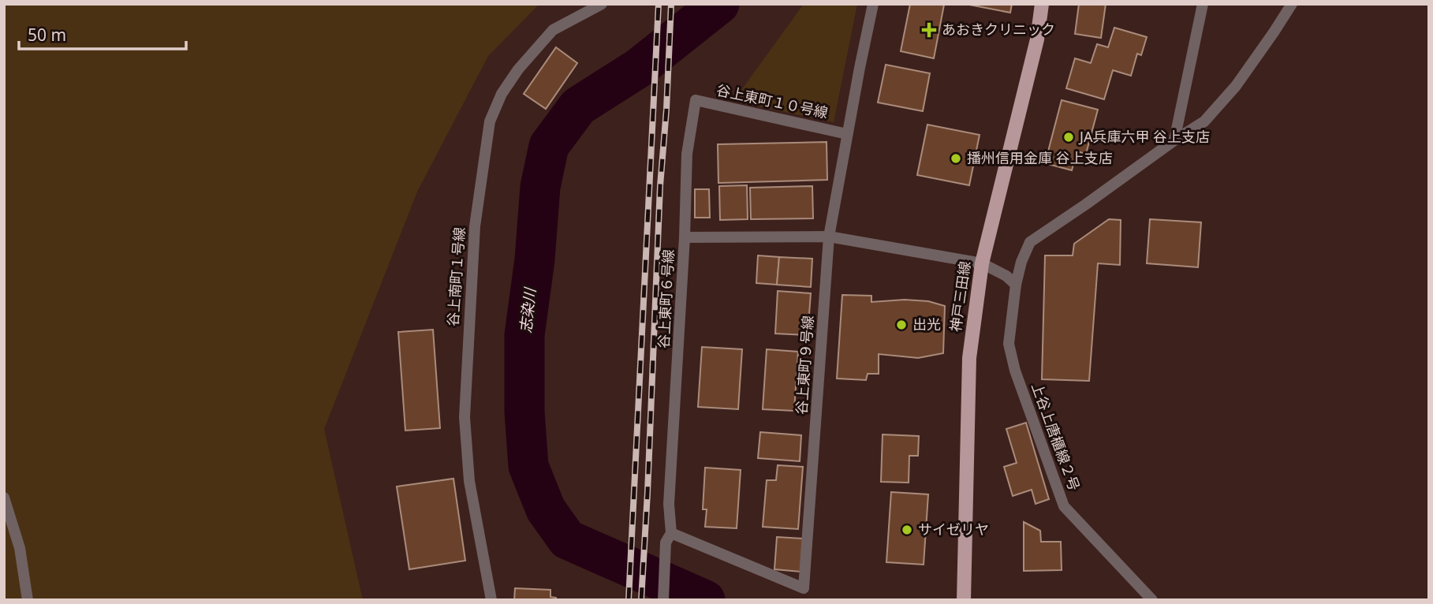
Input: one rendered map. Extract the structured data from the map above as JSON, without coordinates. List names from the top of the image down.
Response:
{
  "streets": {
    "main road": ["神戸三田線"],
    "street": [
      "谷上東町１０号線",
      "谷上南町１号線",
      "谷上東町６号線",
      "谷上東町９号線",
      "上谷上唐櫃線２号"
    ]
  },
  "crossings": [
    ["谷上東町１０号線", "谷上東町６号線"],
    ["谷上東町１０号線", "谷上東町９号線"],
    ["神戸三田線", "谷上東町６号線"],
    ["谷上東町６号線", "谷上東町９号線"],
    ["谷上東町６号線", "上谷上唐櫃線２号"]
  ],
  "water": ["志染川"],
  "places": {
    "health": ["あおきクリニック"],
    "other": [
      "JA兵庫六甲 谷上支店",
      "播州信用金庫 谷上支店",
      "出光",
      "サイゼリヤ"
    ]
  },
  "scale_bar": "50 m"
}
